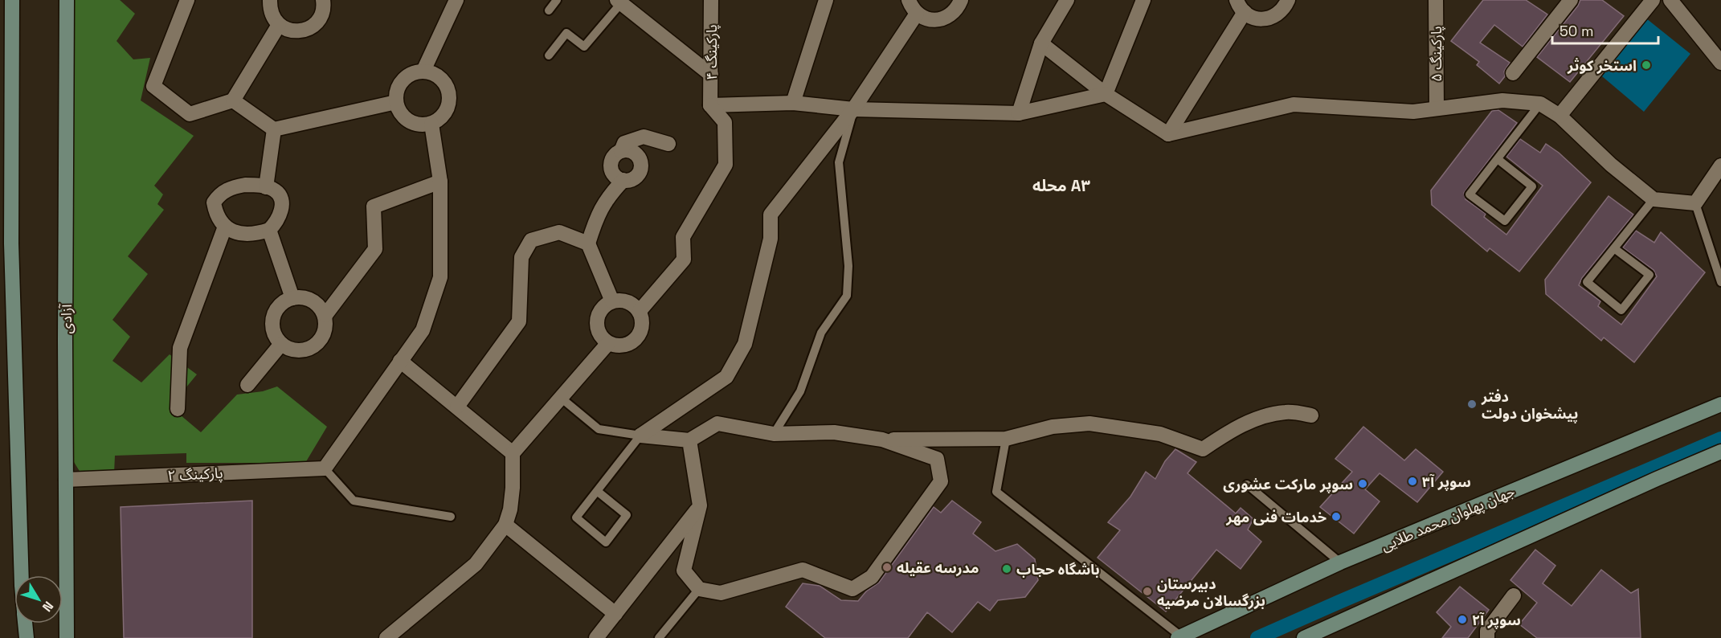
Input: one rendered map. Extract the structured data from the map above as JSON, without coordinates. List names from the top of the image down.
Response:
{
  "streets": {
    "main road": ["آزادی", "جهان پهلوان محمد طلایی"],
    "street": ["پارکینگ ۴", "پارکینگ ۵", "پارکینگ ۲"]
  },
  "crossings": [
    ["آزادی", "پارکینگ ۲"]
  ],
  "districts": ["محله A۳"],
  "places": [
    "استخر کوثر",
    "دفتر پیشخوان دولت",
    "سوپر آ۳",
    "سوپر مارکت عشوری",
    "خدمات فنی مهر",
    "مدرسه عقیله",
    "باشگاه حجاب",
    "دبیرستان بزرگسالان مرضیه",
    "سوپر آ۲"
  ],
  "scale_bar": "50 m",
  "north": "bottom right"
}
